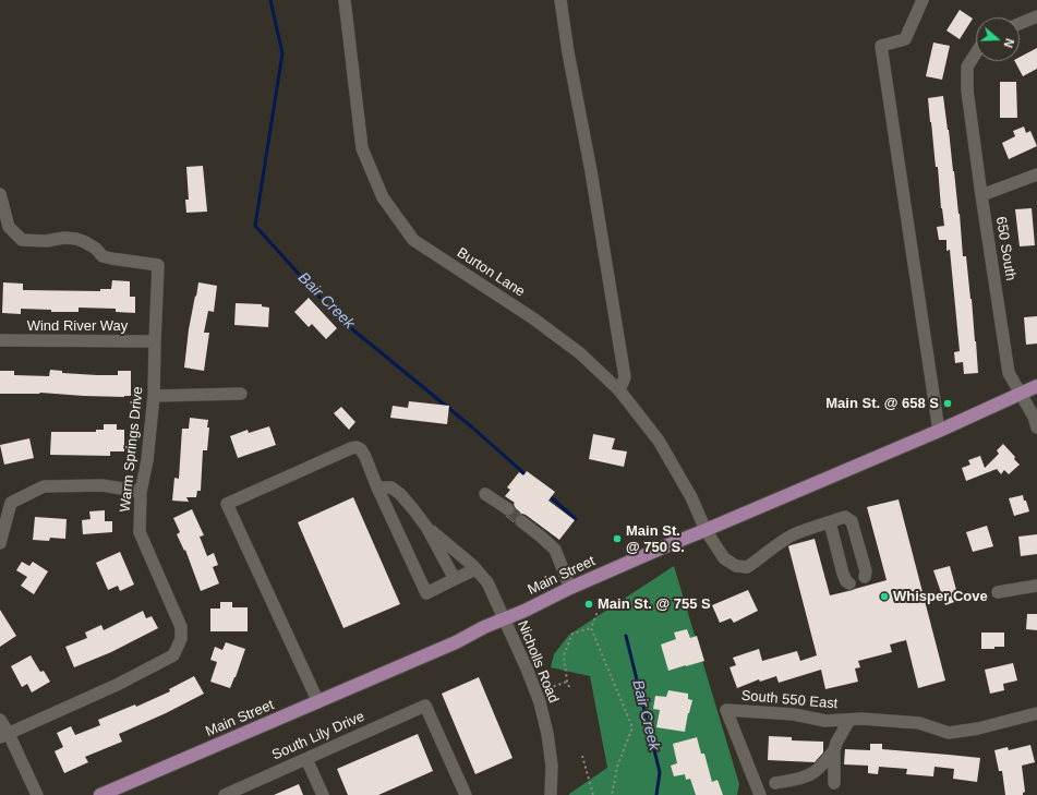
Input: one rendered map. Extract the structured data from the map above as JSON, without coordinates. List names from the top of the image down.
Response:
{
  "streets": {
    "main road": ["Main Street"],
    "street": [
      "650 South",
      "Burton Lane",
      "Wind River Way",
      "Warm Springs Drive",
      "Nicholls Road",
      "South 550 East",
      "South Lily Drive"
    ]
  },
  "crossings": [
    ["650 South", "Main Street"],
    ["Burton Lane", "Main Street"],
    ["Wind River Way", "Warm Springs Drive"],
    ["Main Street", "Nicholls Road"]
  ],
  "water": ["Bair Creek"],
  "places": [
    "Main St. @ 658 S",
    "Main St. @ 750 S.",
    "Whisper Cove",
    "Main St. @ 755 S"
  ],
  "north": "right"
}
